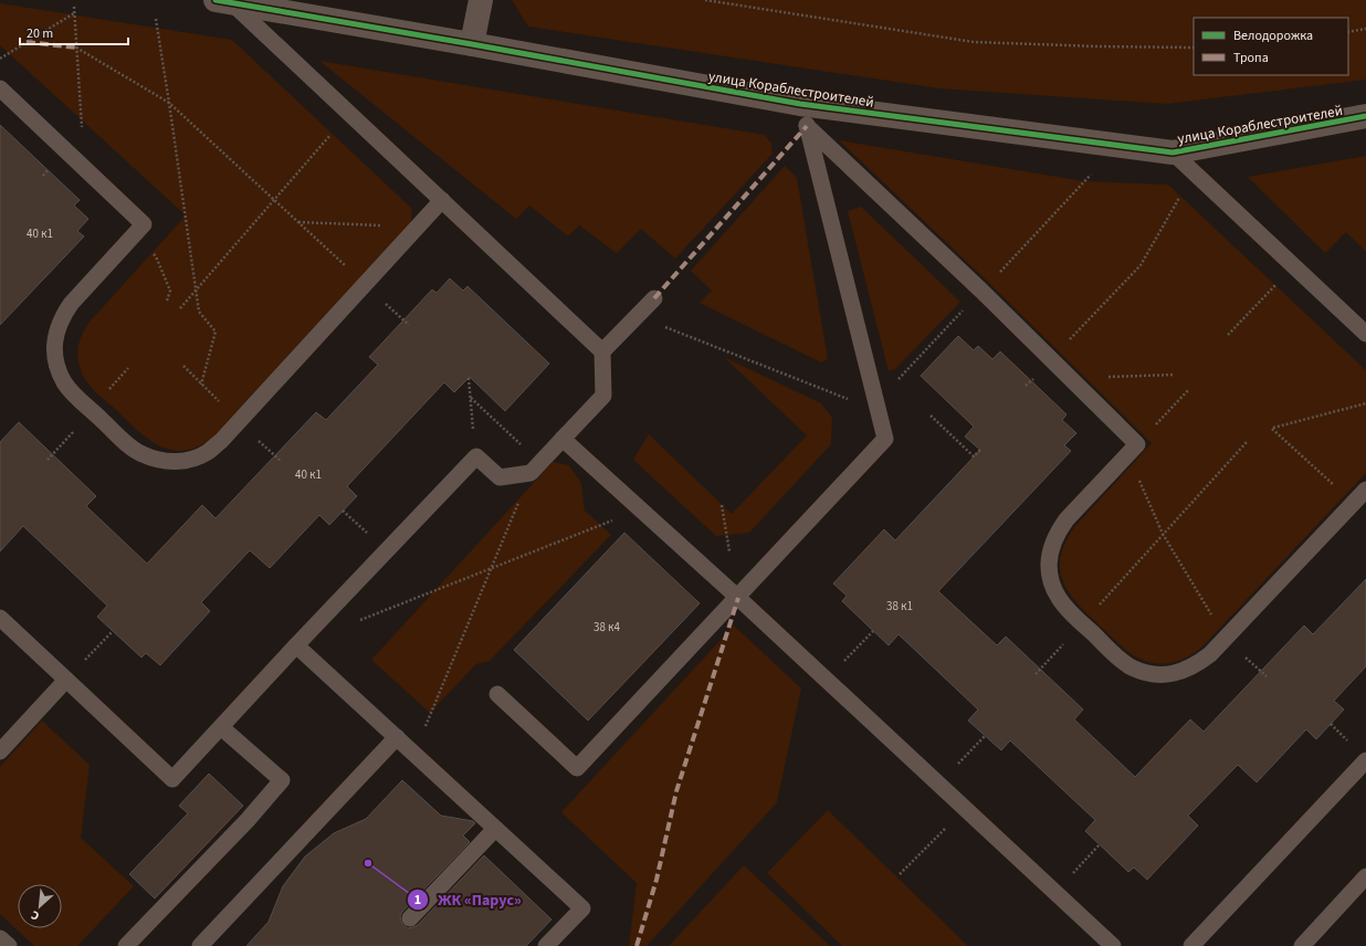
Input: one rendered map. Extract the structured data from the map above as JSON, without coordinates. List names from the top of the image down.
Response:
{
  "streets": {
    "street": ["улица Кораблестроителей"]
  },
  "places": ["ЖК «Парус»"],
  "house_numbers": [
    "40 к1",
    "40 к1",
    "38 к1",
    "38 к4"
  ],
  "legend": ["Велодорожка", "Тропа"],
  "scale_bar": "20 m",
  "north": "bottom left"
}
